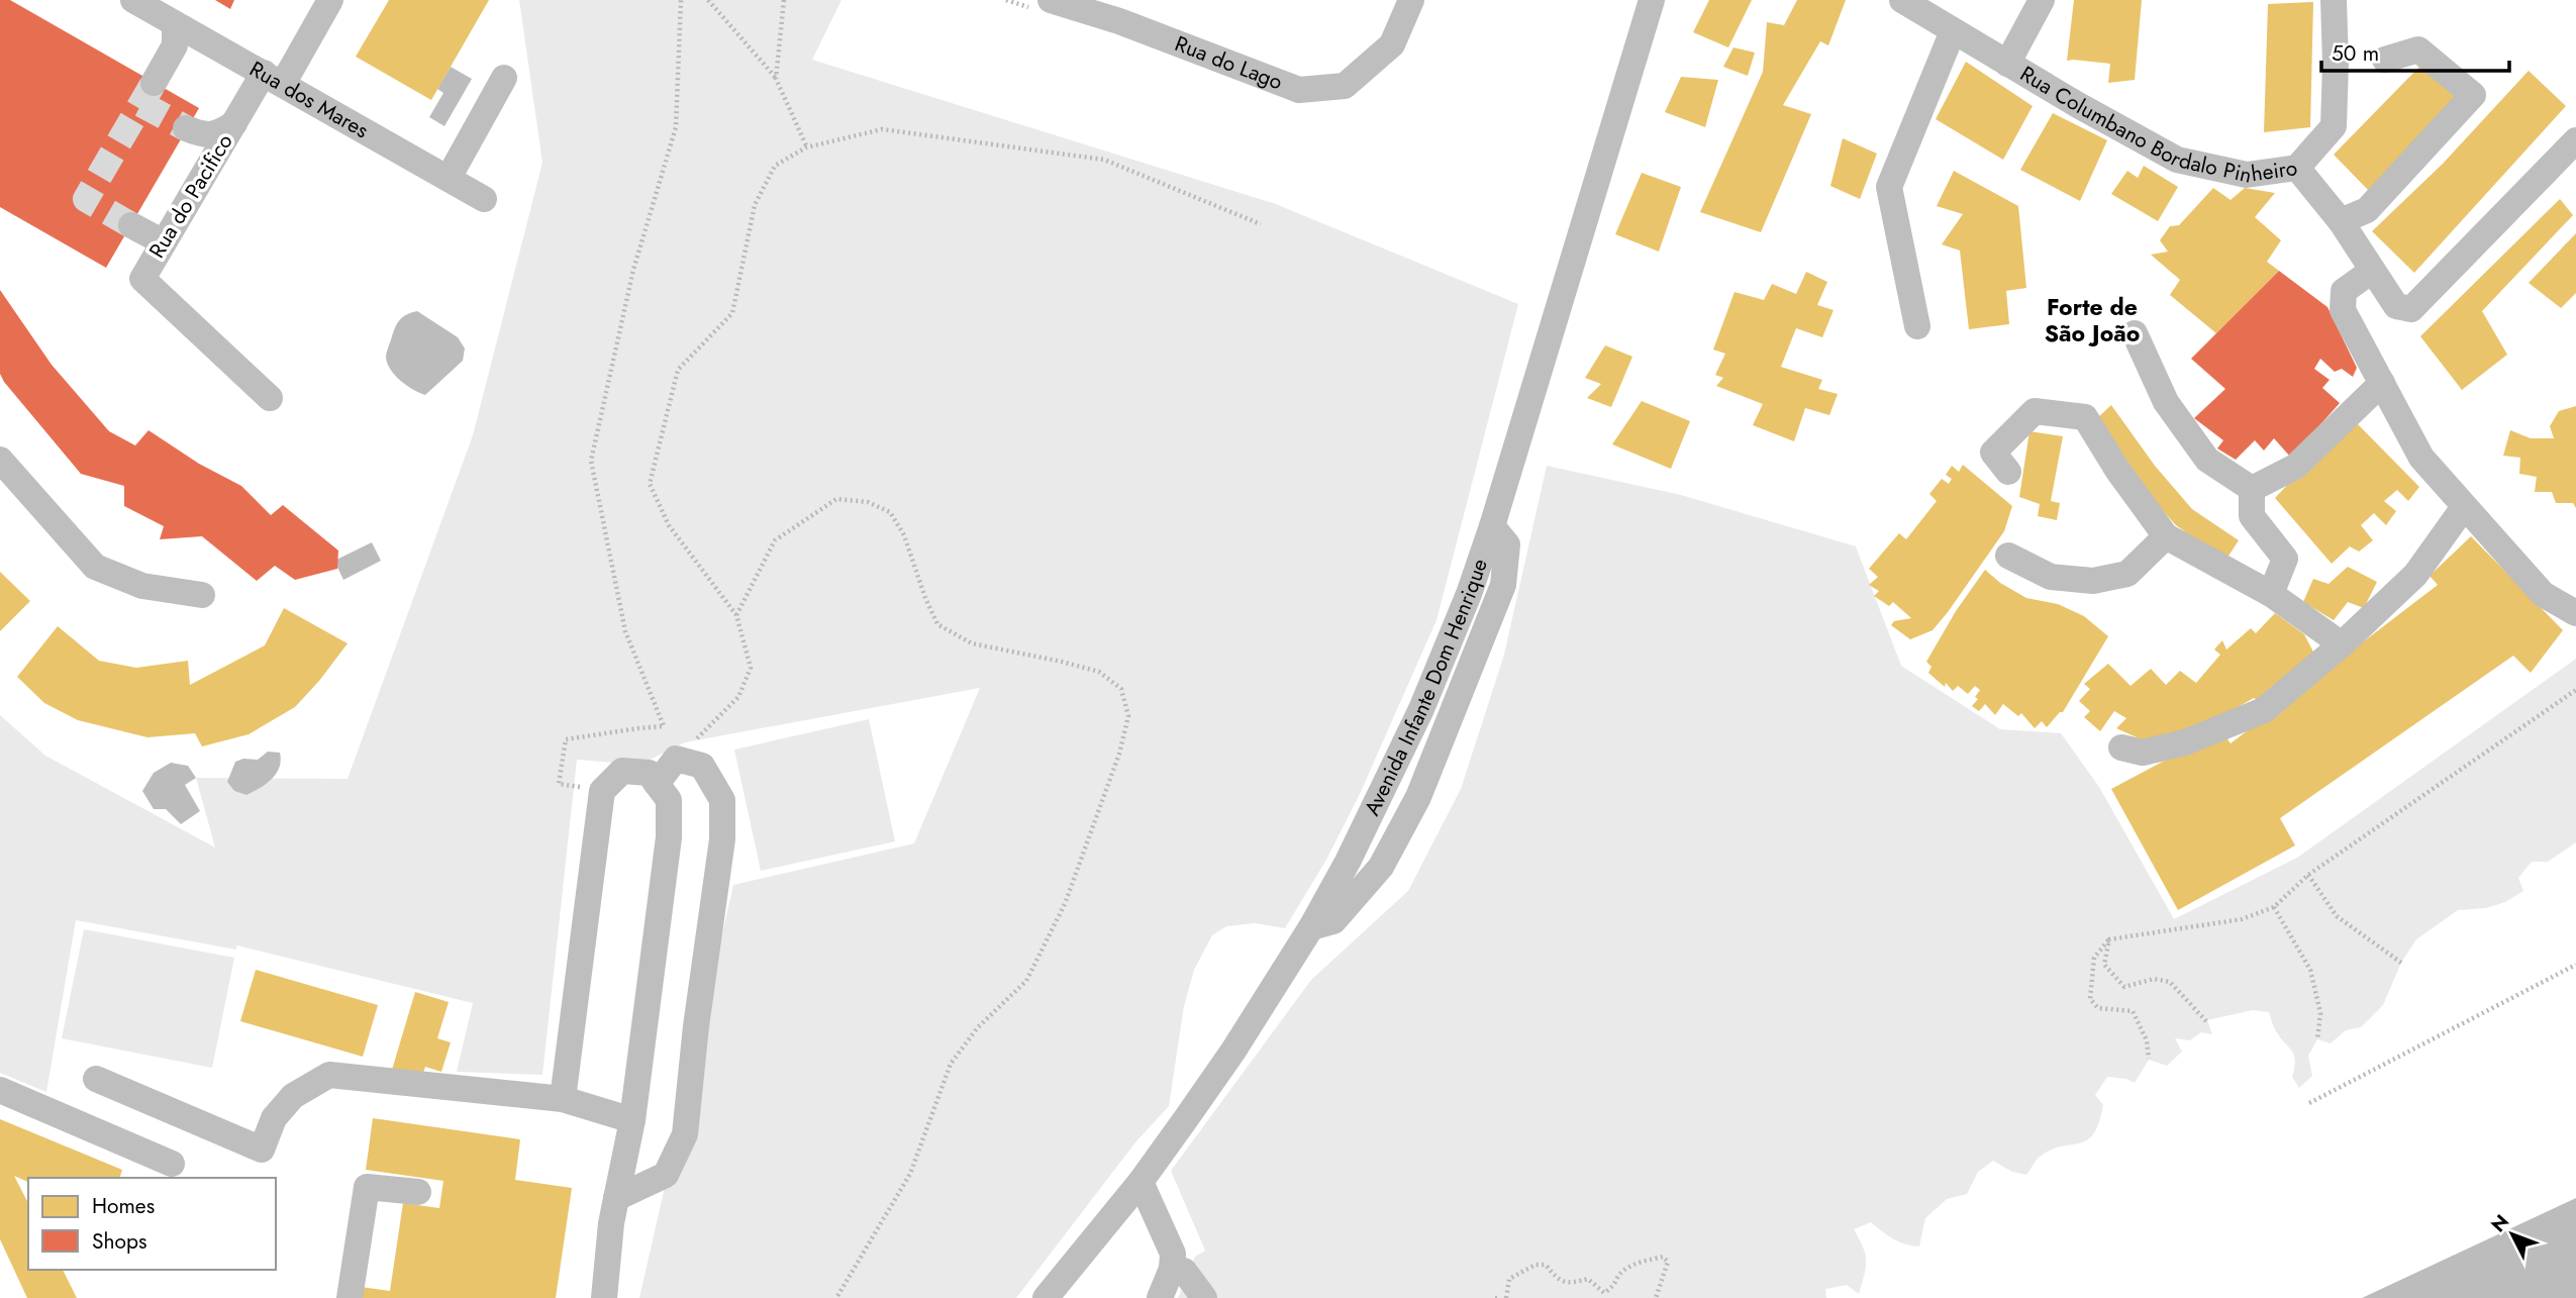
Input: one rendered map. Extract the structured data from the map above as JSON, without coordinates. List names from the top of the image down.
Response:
{
  "streets": {
    "street": [
      "Rua do Lago",
      "Rua dos Mares",
      "Rua Columbano Bordalo Pinheiro",
      "Rua do Pacifico",
      "Avenida Infante Dom Henrique"
    ]
  },
  "crossings": [
    ["Rua dos Mares", "Rua do Pacifico"]
  ],
  "districts": ["Forte de São João"],
  "legend": ["Homes", "Shops"],
  "scale_bar": "50 m",
  "north": "top left"
}
